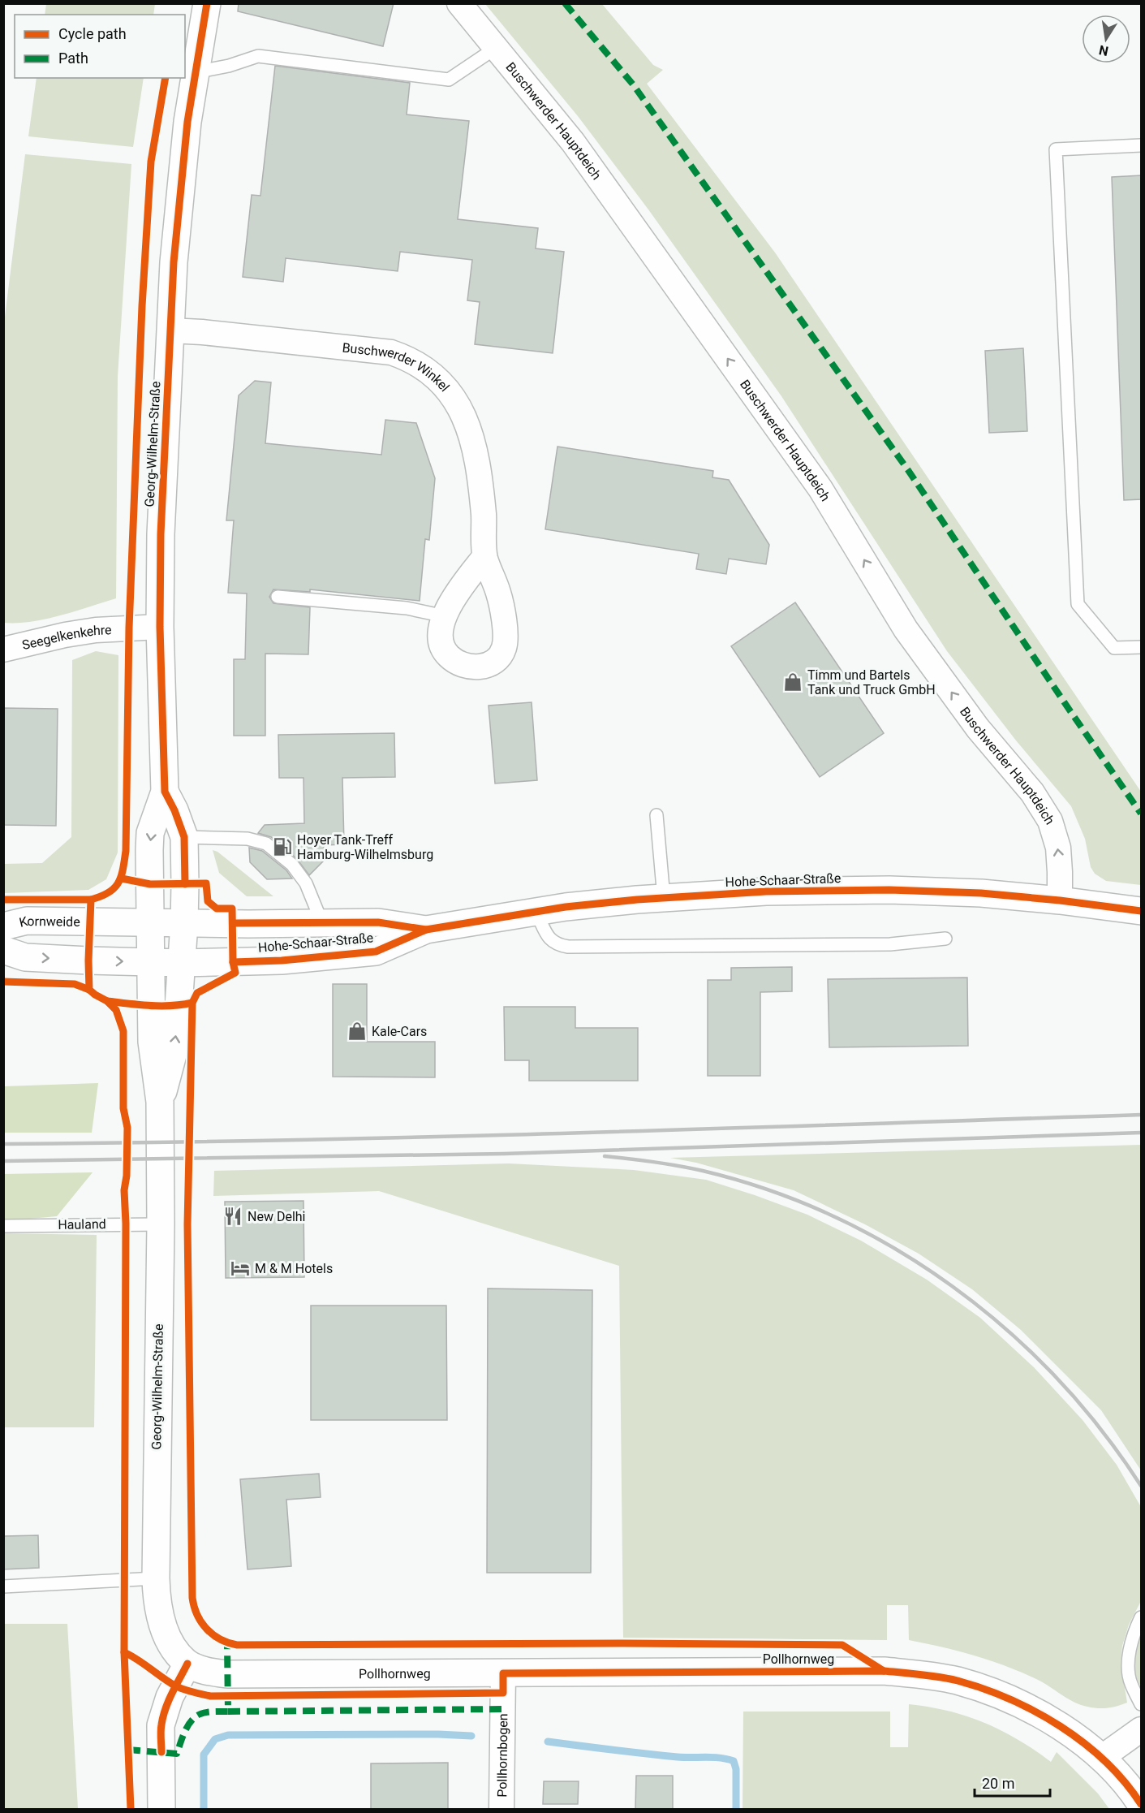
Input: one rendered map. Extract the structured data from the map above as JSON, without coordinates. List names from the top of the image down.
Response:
{
  "streets": {
    "main road": [
      "Georg-Wilhelm-Straße",
      "Hohe-Schaar-Straße",
      "Kornweide",
      "Pollhornweg"
    ],
    "street": [
      "Buschwerder Hauptdeich",
      "Buschwerder Winkel",
      "Seegelkenkehre",
      "Pollhornbogen"
    ],
    "lane": ["Hauland"]
  },
  "crossings": [
    ["Buschwerder Hauptdeich", "Hohe-Schaar-Straße"],
    ["Buschwerder Winkel", "Georg-Wilhelm-Straße"],
    ["Georg-Wilhelm-Straße", "Seegelkenkehre"],
    ["Georg-Wilhelm-Straße", "Hohe-Schaar-Straße"],
    ["Georg-Wilhelm-Straße", "Kornweide"],
    ["Georg-Wilhelm-Straße", "Hauland"],
    ["Georg-Wilhelm-Straße", "Pollhornweg"],
    ["Hohe-Schaar-Straße", "Kornweide"],
    ["Pollhornweg", "Pollhornbogen"]
  ],
  "one_way": ["Buschwerder Hauptdeich"],
  "places": {
    "shop": ["Timm und Bartels Tank und Truck GmbH", "Kale-Cars"],
    "fuel station": ["Hoyer Tank-Treff Hamburg-Wilhelmsburg"],
    "restaurant": ["New Delhi"],
    "hotel": ["M & M Hotels"]
  },
  "legend": ["Cycle path", "Path"],
  "scale_bar": "20 m",
  "north": "bottom"
}
